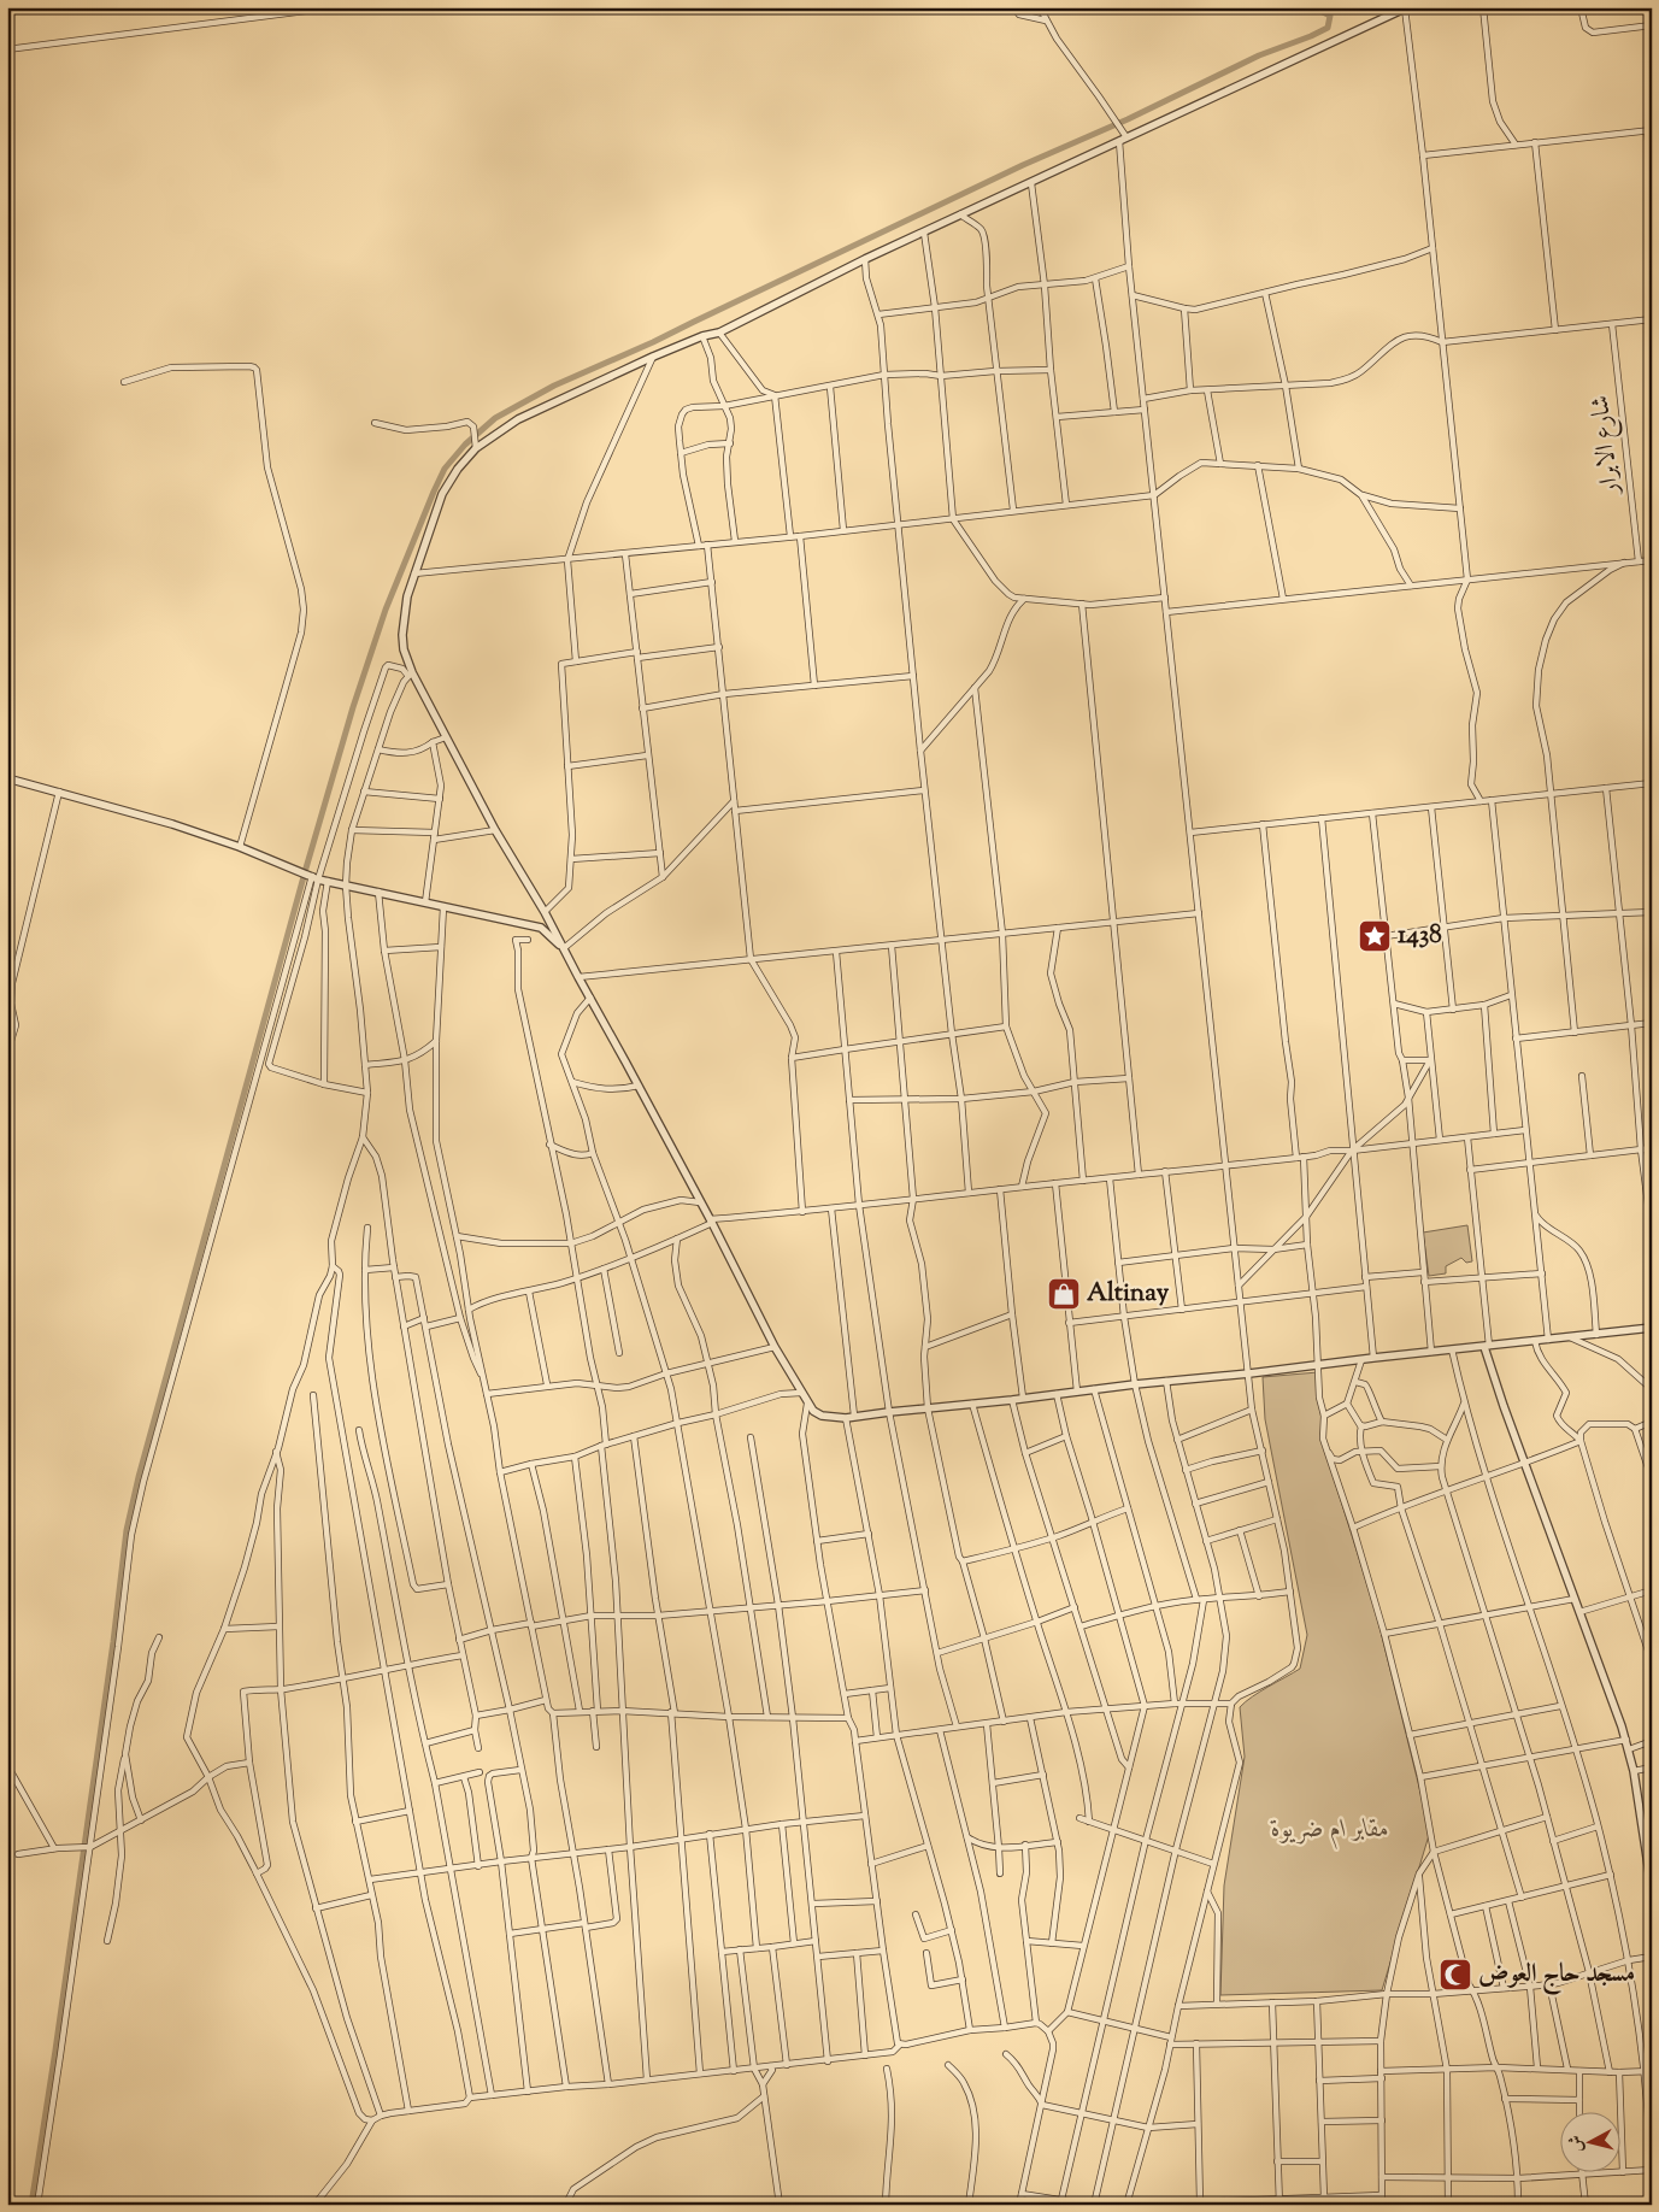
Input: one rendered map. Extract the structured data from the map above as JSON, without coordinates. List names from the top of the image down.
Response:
{
  "streets": {
    "street": ["شارع الابرار"]
  },
  "parks": ["مقابر ام ضريوة"],
  "places": {
    "place": ["1438"],
    "shop": ["Altinay"],
    "mosque": ["مسجد حاج العوض"]
  },
  "north": "left"
}
